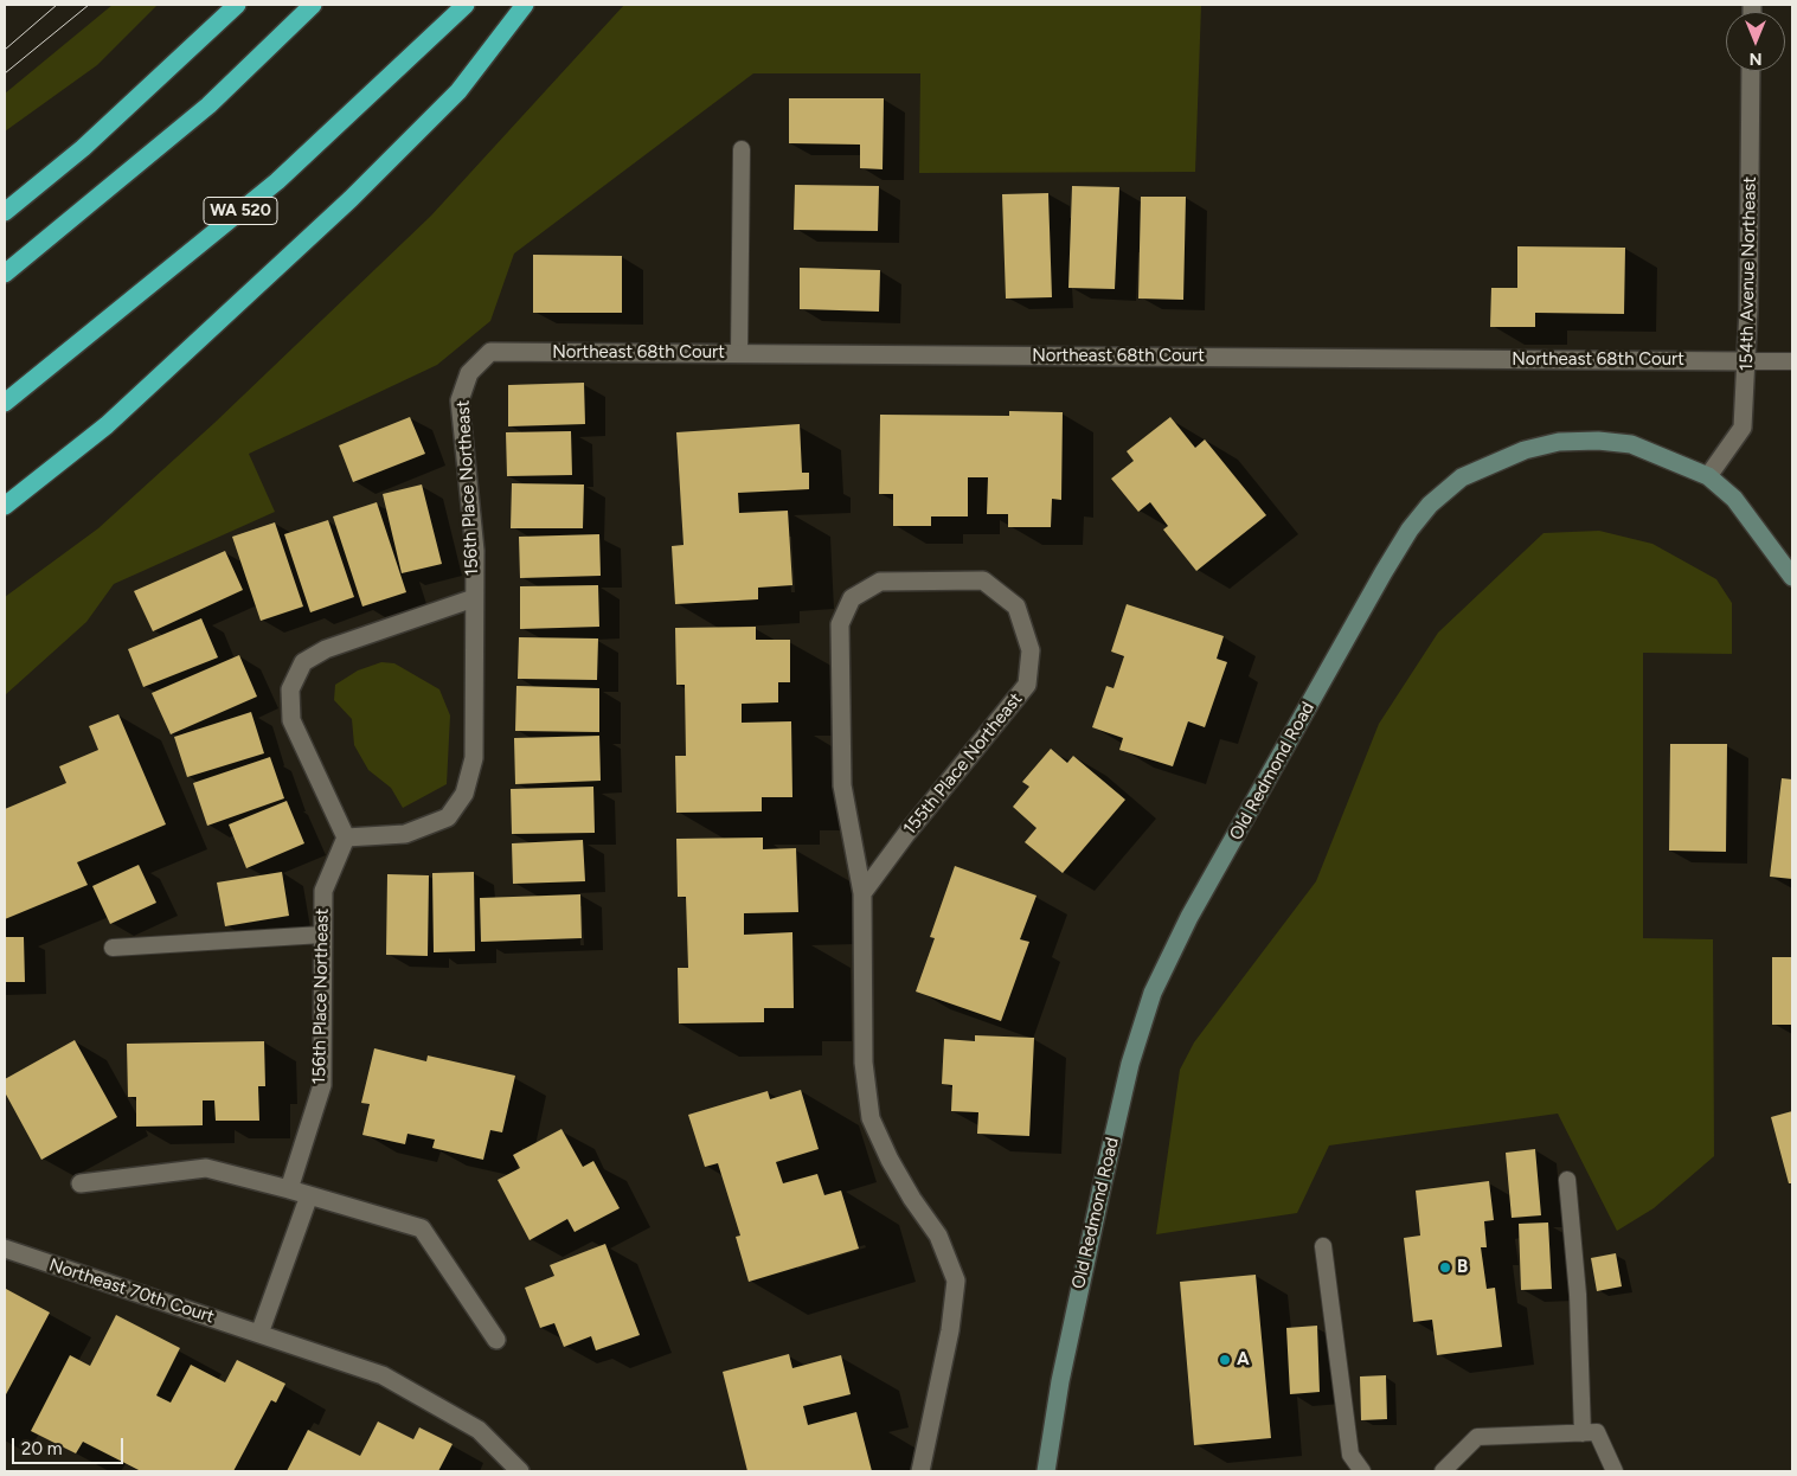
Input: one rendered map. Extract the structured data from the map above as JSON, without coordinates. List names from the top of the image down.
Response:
{
  "streets": {
    "highway": ["WA 520"],
    "main road": ["Old Redmond Road"],
    "street": [
      "154th Avenue Northeast",
      "Northeast 68th Court",
      "156th Place Northeast",
      "155th Place Northeast",
      "Northeast 70th Court"
    ]
  },
  "crossings": [
    ["154th Avenue Northeast", "Northeast 68th Court"],
    ["154th Avenue Northeast", "Old Redmond Road"],
    ["Northeast 68th Court", "156th Place Northeast"]
  ],
  "places": ["B", "A"],
  "scale_bar": "20 m",
  "north": "bottom"
}
